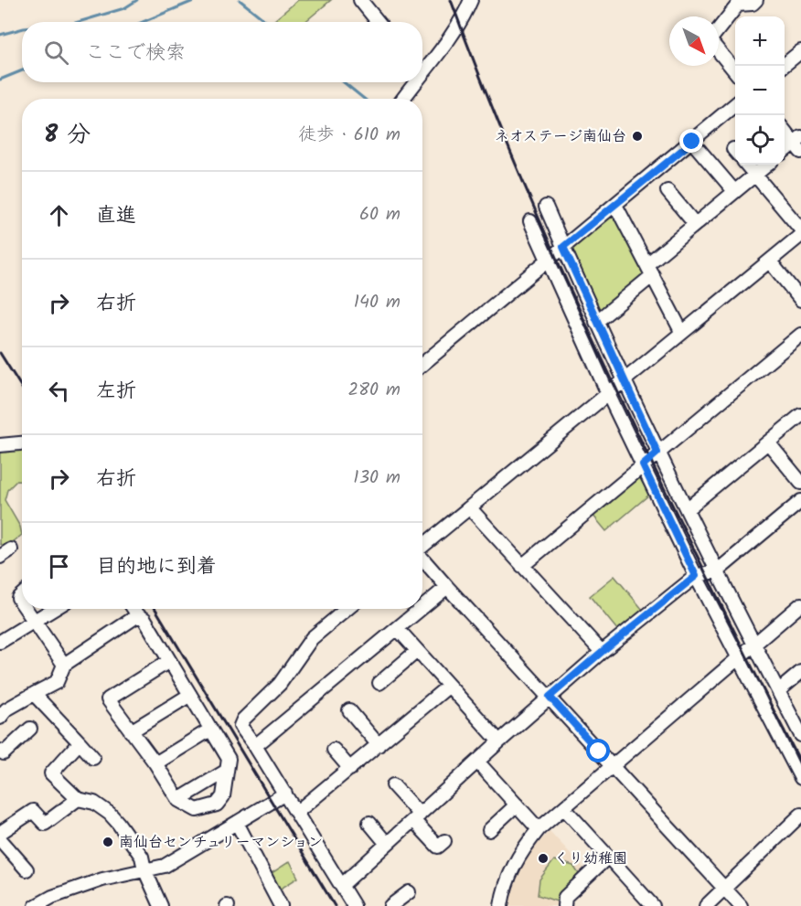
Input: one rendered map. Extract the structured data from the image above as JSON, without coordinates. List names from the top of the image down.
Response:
{
  "places": ["ネオステージ南仙台", "南仙台センチュリーマンション", "くり幼稚園"],
  "north": "bottom right",
  "page": {
    "map_buttons": ["+", "−"],
    "search": "ここで検索",
    "heading": ["8 分", "徒歩 · 610 m"],
    "list": [
      ["直進", "60 m"],
      ["右折", "140 m"],
      ["左折", "280 m"],
      ["右折", "130 m"],
      "目的地に到着"
    ]
  }
}
